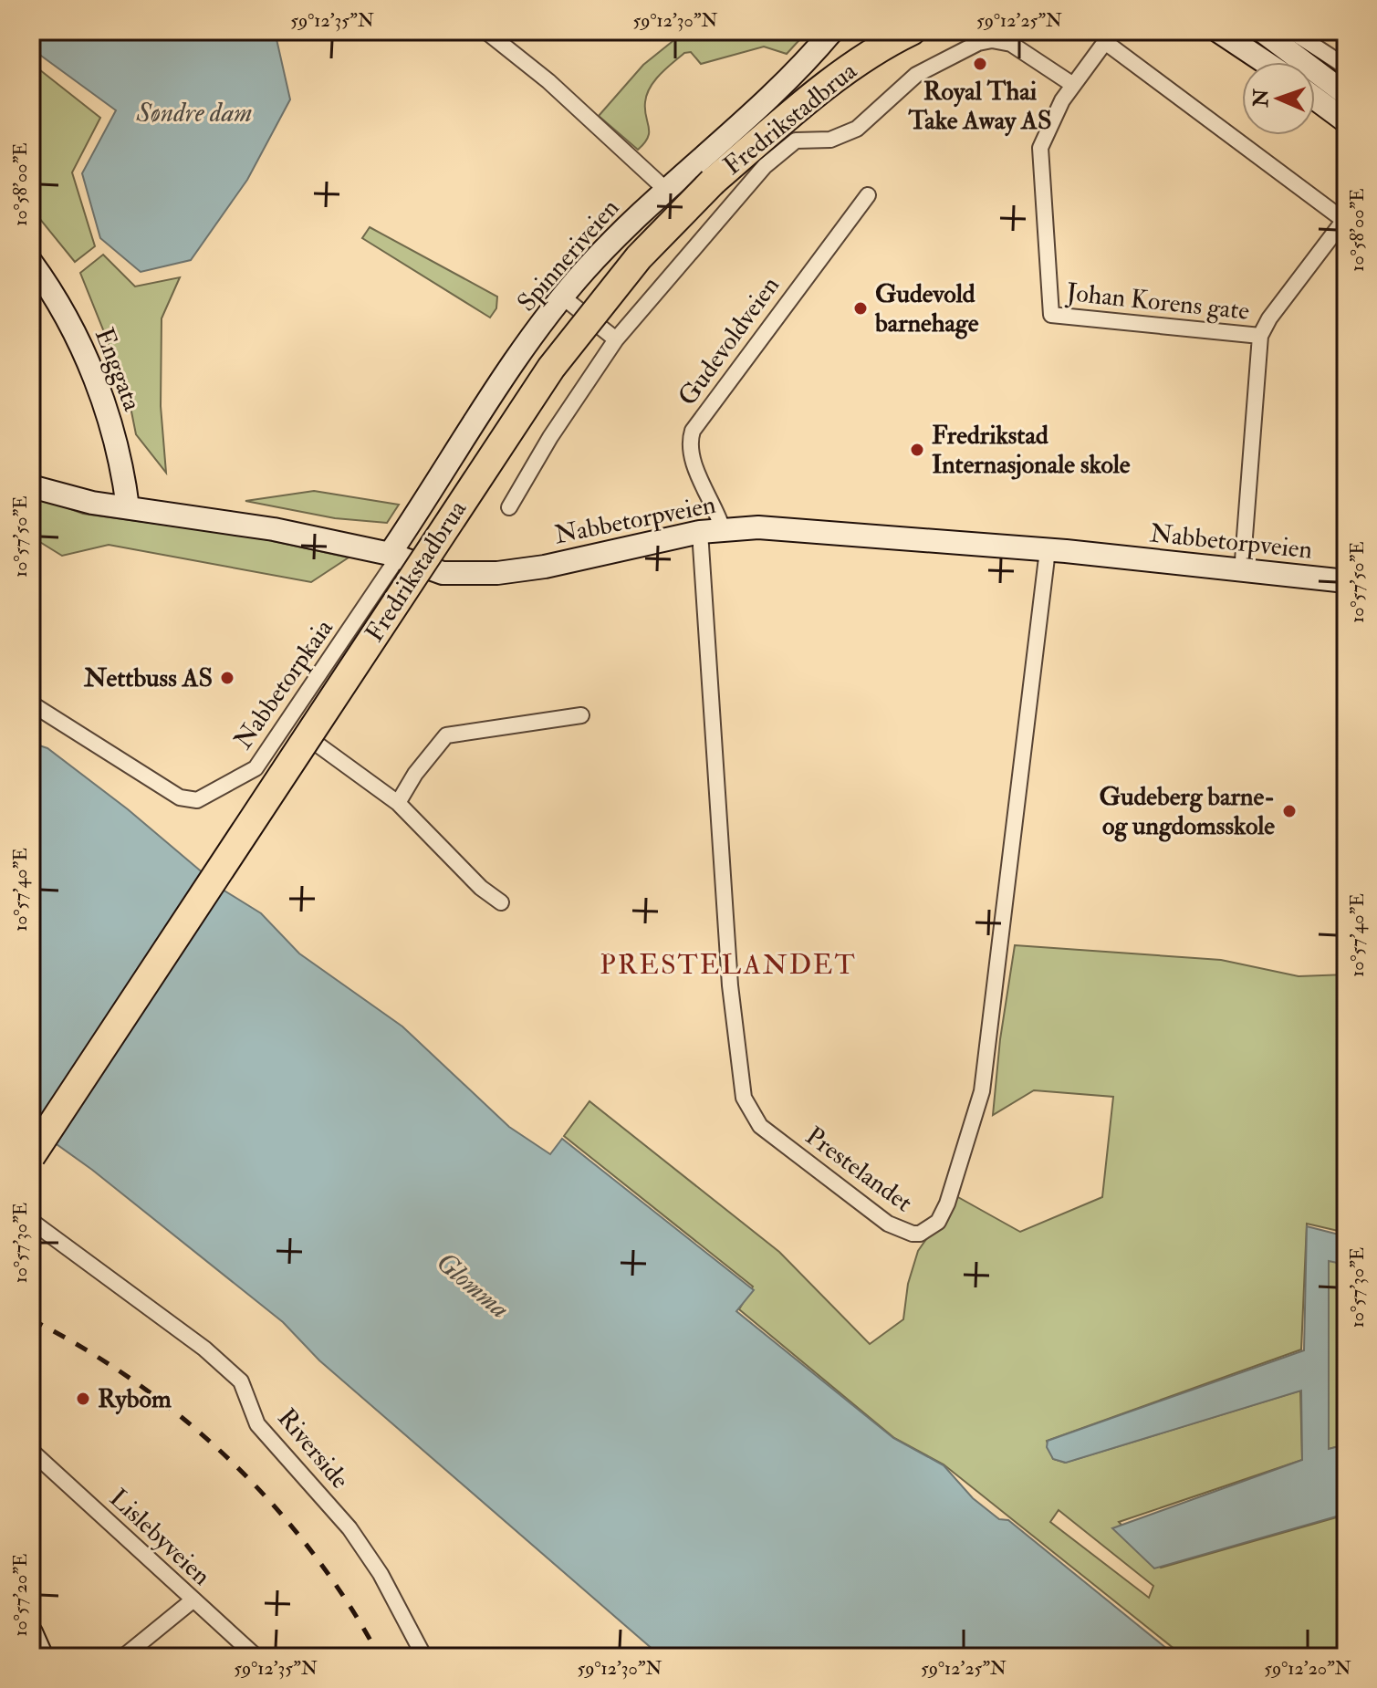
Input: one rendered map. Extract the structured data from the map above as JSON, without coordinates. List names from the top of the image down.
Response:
{
  "streets": {
    "highway": ["Fredrikstadbrua"],
    "street": [
      "Spinneriveien",
      "Johan Korens gate",
      "Gudevoldveien",
      "Enggata",
      "Nabbetorpveien",
      "Nabbetorpkaia",
      "Prestelandet",
      "Riverside",
      "Lislebyveien"
    ]
  },
  "crossings": [
    ["Spinneriveien", "Nabbetorpveien"],
    ["Spinneriveien", "Nabbetorpkaia"],
    ["Gudevoldveien", "Nabbetorpveien"],
    ["Enggata", "Nabbetorpveien"],
    ["Nabbetorpveien", "Nabbetorpkaia"],
    ["Nabbetorpveien", "Prestelandet"]
  ],
  "districts": ["PRESTELANDET"],
  "water": ["Søndre dam", "Glomma"],
  "places": [
    "Royal Thai Take Away AS",
    "Gudevold barnehage",
    "Fredrikstad Internasjonale skole",
    "Nettbuss AS",
    "Gudeberg barne- og ungdomsskole",
    "Rybom"
  ],
  "north": "left",
  "coordinates": [
    "59°12'35\"N",
    "59°12'30\"N",
    "59°12'25\"N",
    "10°58'00\"E",
    "10°57'50\"E",
    "10°57'40\"E",
    "10°57'30\"E",
    "10°57'20\"E",
    "59°12'20\"N"
  ]
}
